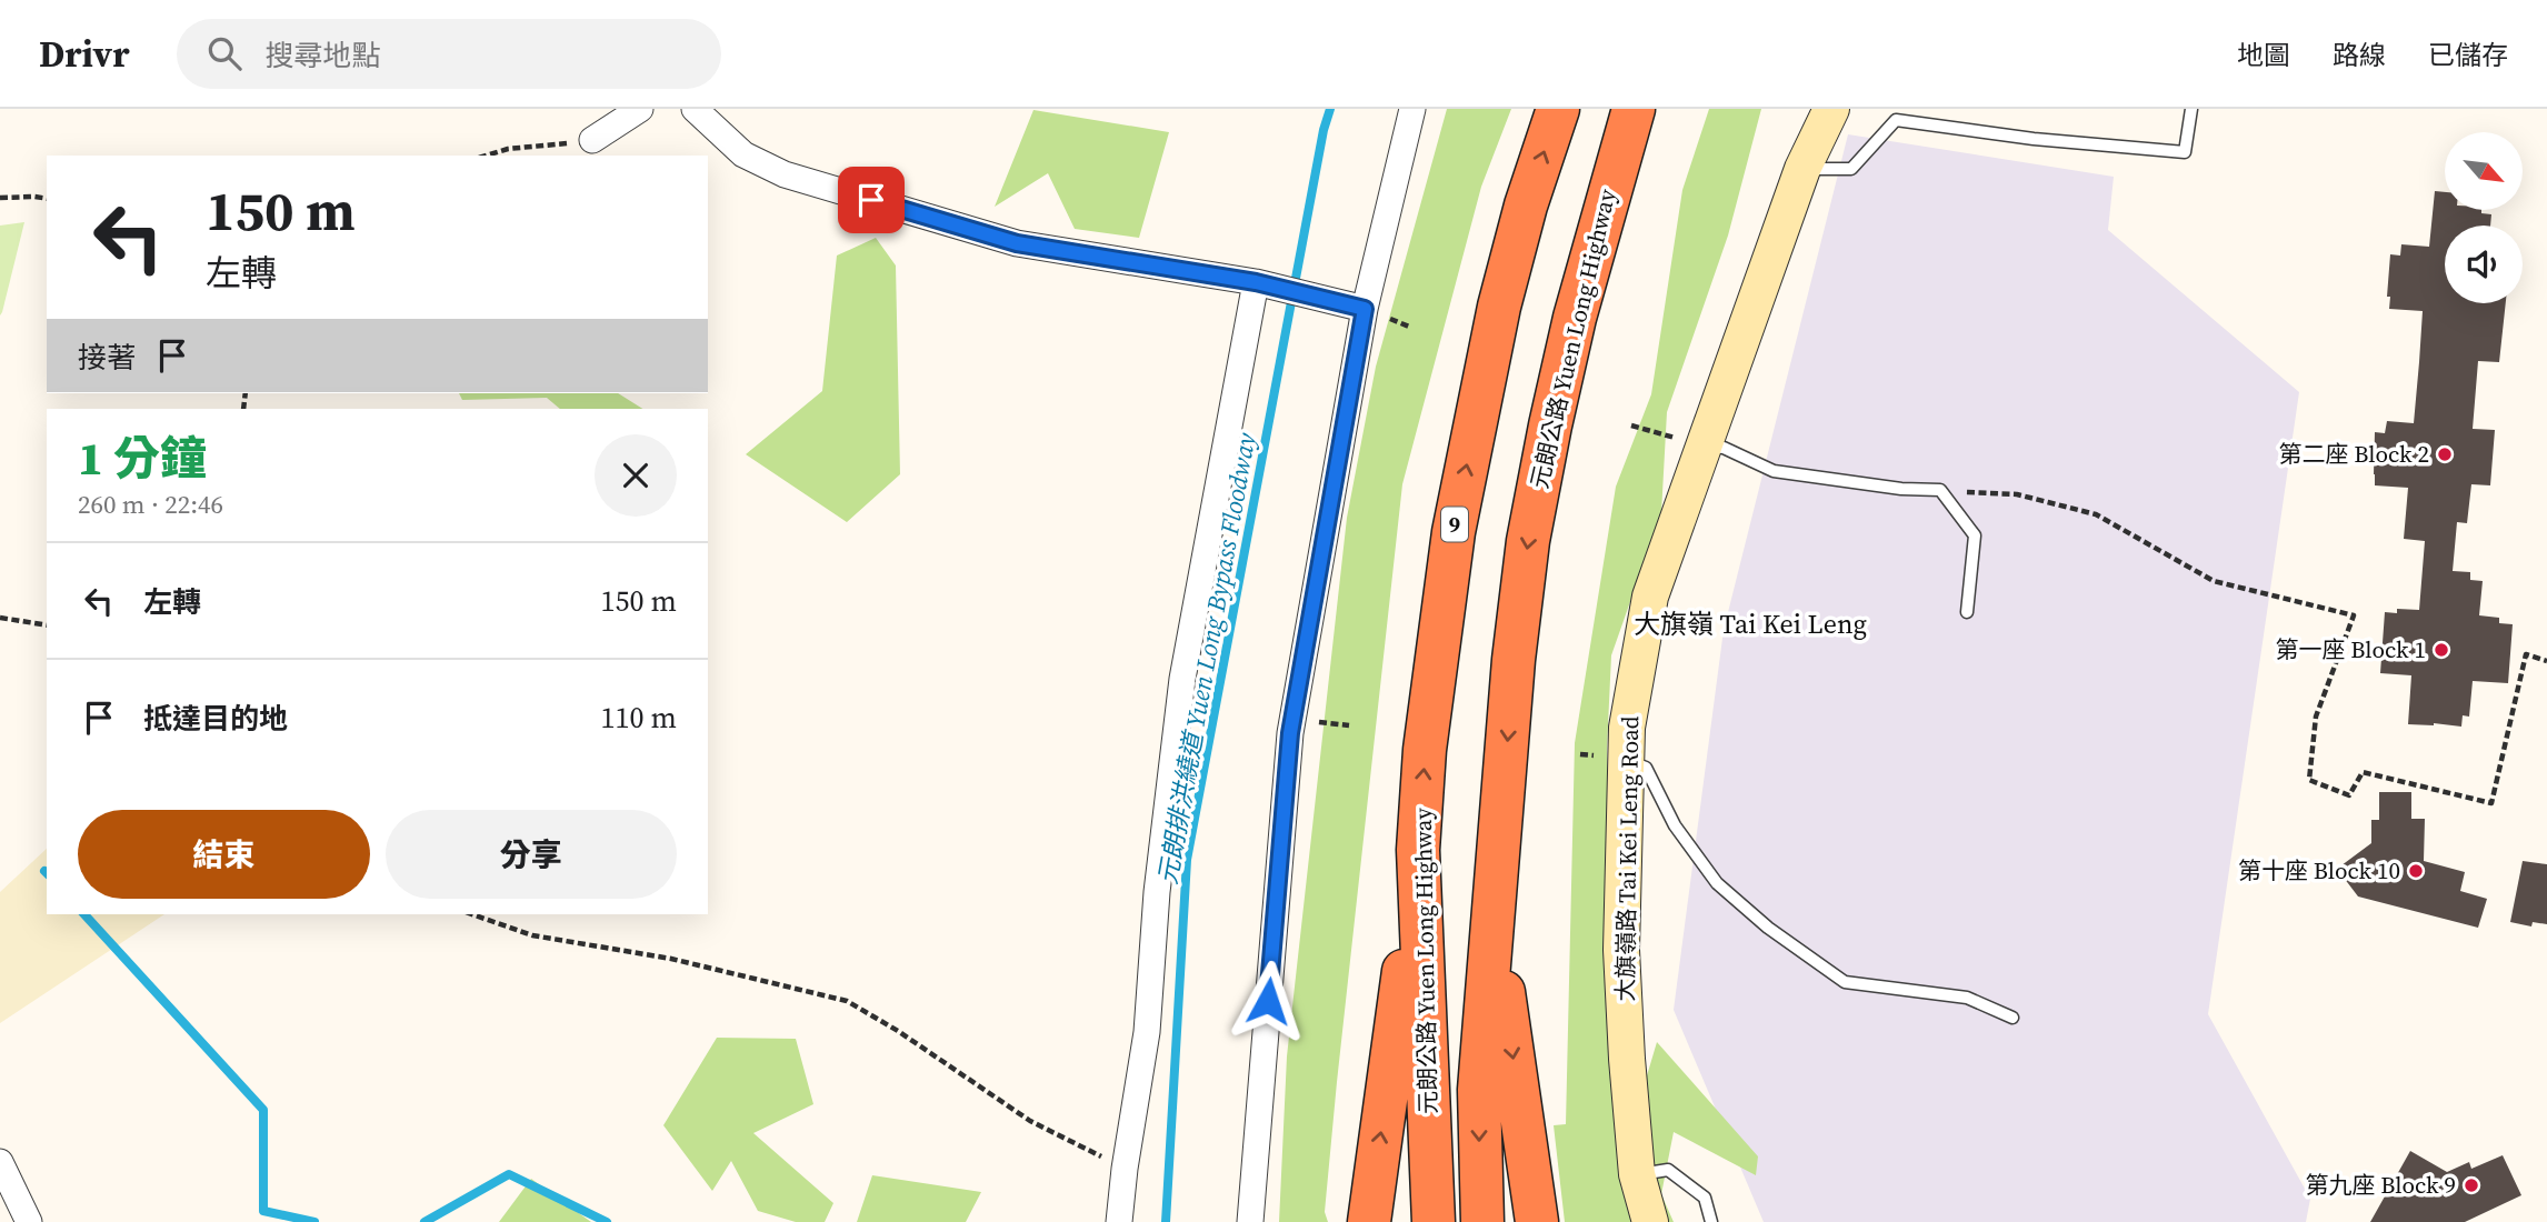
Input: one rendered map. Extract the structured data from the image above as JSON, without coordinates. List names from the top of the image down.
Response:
{
  "streets": {
    "highway": ["元朗公路 Yuen Long Highway", "9"],
    "street": ["大旗嶺路 Tai Kei Leng Road"]
  },
  "districts": ["大旗嶺 Tai Kei Leng"],
  "water": ["元朗排洪繞道 Yuen Long Bypass Floodway"],
  "places": [
    "第二座 Block 2",
    "第一座 Block 1",
    "第十座 Block 10",
    "第九座 Block 9"
  ],
  "north": "bottom right",
  "page": {
    "header": "Drivr",
    "search": "搜尋地點",
    "nav": ["地圖", "路線", "已儲存"],
    "turn": ["150 m", "左轉"],
    "then": "接著",
    "heading": ["1 分鐘", "260 m · 22:46"],
    "list": [
      {
        "name": "左轉",
        "value": "150 m"
      },
      {
        "name": "抵達目的地",
        "value": "110 m"
      }
    ],
    "buttons": ["結束", "分享"]
  }
}
